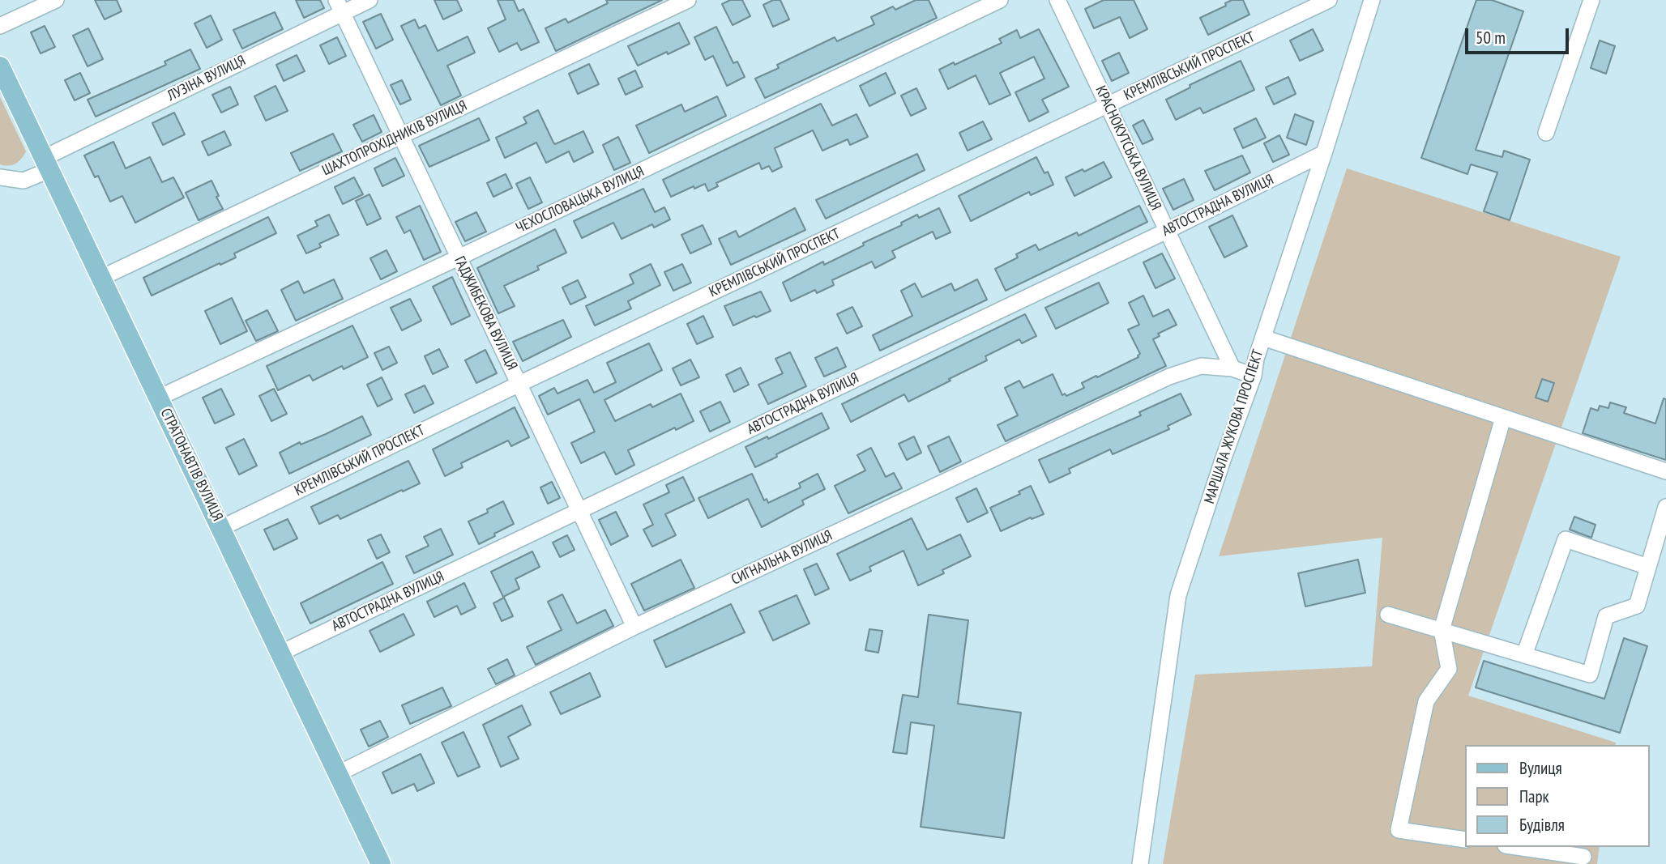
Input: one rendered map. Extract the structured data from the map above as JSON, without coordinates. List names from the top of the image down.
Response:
{
  "streets": {
    "main road": ["СТРАТОНАВТІВ ВУЛИЦЯ"],
    "street": [
      "КРЕМЛІВСЬКИЙ ПРОСПЕКТ",
      "ЛУЗІНА ВУЛИЦЯ",
      "ШАХТОПРОХІДНИКІВ ВУЛИЦЯ",
      "КРАСНОКУТСЬКА ВУЛИЦЯ",
      "ЧЕХОСЛОВАЦЬКА ВУЛИЦЯ",
      "АВТОСТРАДНА ВУЛИЦЯ",
      "ГАДЖИБЕКОВА ВУЛИЦЯ",
      "МАРШАЛА ЖУКОВА ПРОСПЕКТ",
      "СИГНАЛЬНА ВУЛИЦЯ"
    ]
  },
  "crossings": [
    ["КРЕМЛІВСЬКИЙ ПРОСПЕКТ", "КРАСНОКУТСЬКА ВУЛИЦЯ"],
    ["КРЕМЛІВСЬКИЙ ПРОСПЕКТ", "ГАДЖИБЕКОВА ВУЛИЦЯ"],
    ["КРЕМЛІВСЬКИЙ ПРОСПЕКТ", "СТРАТОНАВТІВ ВУЛИЦЯ"],
    ["ЛУЗІНА ВУЛИЦЯ", "ГАДЖИБЕКОВА ВУЛИЦЯ"],
    ["ЛУЗІНА ВУЛИЦЯ", "СТРАТОНАВТІВ ВУЛИЦЯ"],
    ["ШАХТОПРОХІДНИКІВ ВУЛИЦЯ", "ГАДЖИБЕКОВА ВУЛИЦЯ"],
    ["ШАХТОПРОХІДНИКІВ ВУЛИЦЯ", "СТРАТОНАВТІВ ВУЛИЦЯ"],
    ["КРАСНОКУТСЬКА ВУЛИЦЯ", "АВТОСТРАДНА ВУЛИЦЯ"],
    ["КРАСНОКУТСЬКА ВУЛИЦЯ", "СИГНАЛЬНА ВУЛИЦЯ"],
    ["ЧЕХОСЛОВАЦЬКА ВУЛИЦЯ", "ГАДЖИБЕКОВА ВУЛИЦЯ"],
    ["ЧЕХОСЛОВАЦЬКА ВУЛИЦЯ", "СТРАТОНАВТІВ ВУЛИЦЯ"],
    ["АВТОСТРАДНА ВУЛИЦЯ", "ГАДЖИБЕКОВА ВУЛИЦЯ"],
    ["АВТОСТРАДНА ВУЛИЦЯ", "МАРШАЛА ЖУКОВА ПРОСПЕКТ"],
    ["АВТОСТРАДНА ВУЛИЦЯ", "СТРАТОНАВТІВ ВУЛИЦЯ"],
    ["ГАДЖИБЕКОВА ВУЛИЦЯ", "СИГНАЛЬНА ВУЛИЦЯ"],
    ["СТРАТОНАВТІВ ВУЛИЦЯ", "СИГНАЛЬНА ВУЛИЦЯ"]
  ],
  "legend": ["Вулиця", "Парк", "Будівля"],
  "scale_bar": "50 m"
}
